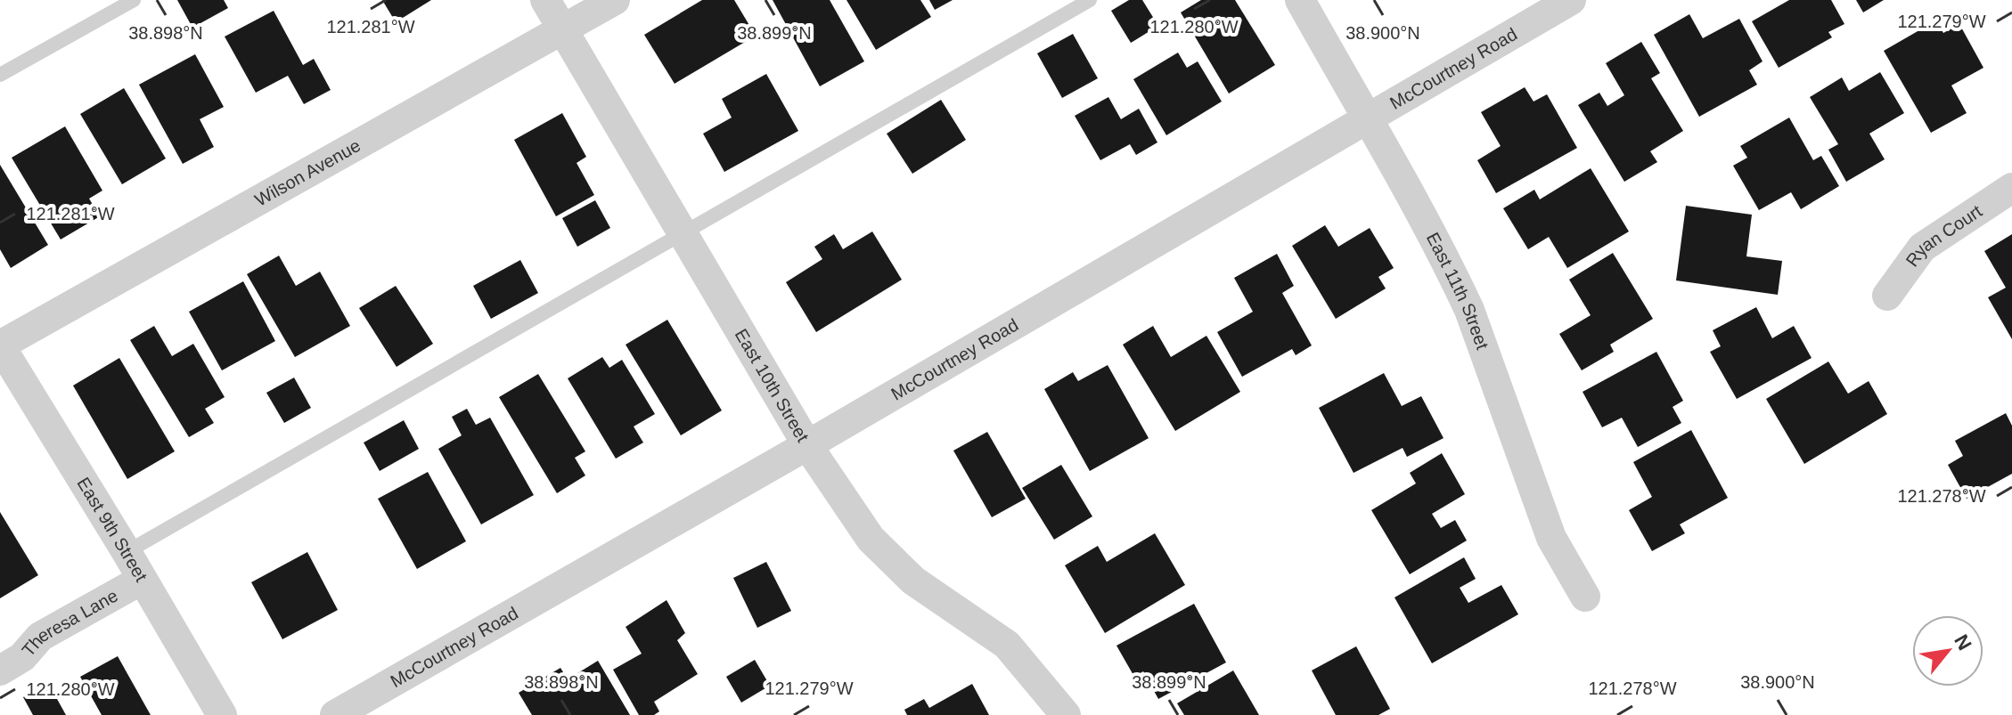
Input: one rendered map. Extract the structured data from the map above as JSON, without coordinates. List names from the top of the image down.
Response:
{
  "streets": {
    "street": [
      "McCourtney Road",
      "Wilson Avenue",
      "Ryan Court",
      "East 11th Street",
      "East 10th Street",
      "East 9th Street",
      "Theresa Lane"
    ]
  },
  "crossings": [
    ["McCourtney Road", "East 11th Street"],
    ["McCourtney Road", "East 10th Street"],
    ["Wilson Avenue", "East 10th Street"],
    ["Wilson Avenue", "East 9th Street"],
    ["East 9th Street", "Theresa Lane"]
  ],
  "north": "top right",
  "coordinates": [
    "121.279°W",
    "121.281°W",
    "121.280°W",
    "38.898°N",
    "38.899°N",
    "38.900°N",
    "121.278°W"
  ]
}
